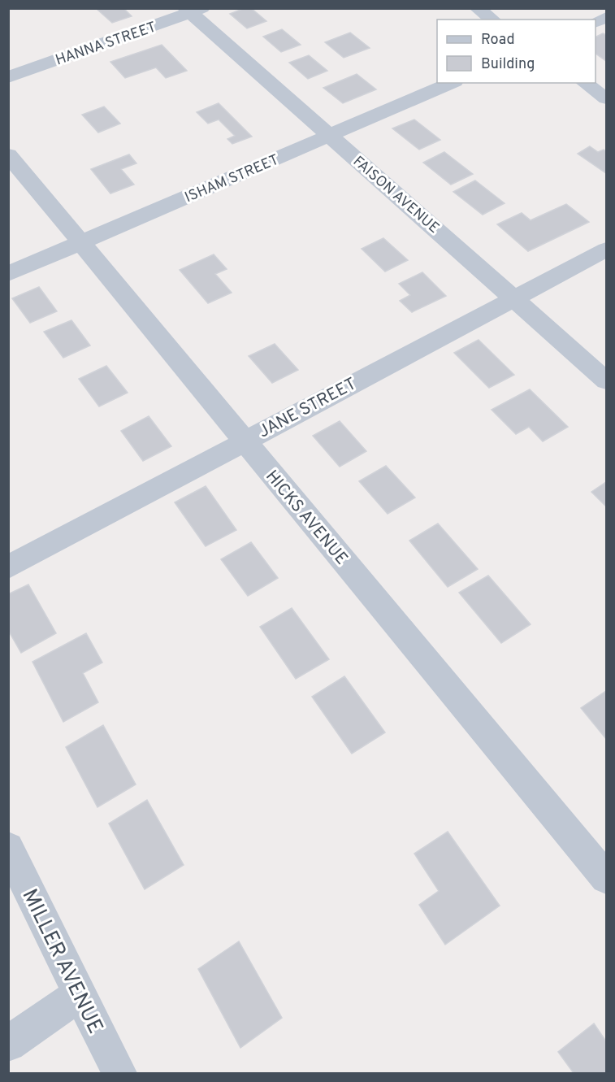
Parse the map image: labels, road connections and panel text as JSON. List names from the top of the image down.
{
  "streets": {
    "street": [
      "HANNA STREET",
      "ISHAM STREET",
      "FAISON AVENUE",
      "JANE STREET",
      "HICKS AVENUE",
      "MILLER AVENUE"
    ]
  },
  "crossings": [
    ["HANNA STREET", "FAISON AVENUE"],
    ["ISHAM STREET", "FAISON AVENUE"],
    ["ISHAM STREET", "HICKS AVENUE"],
    ["FAISON AVENUE", "JANE STREET"],
    ["JANE STREET", "HICKS AVENUE"]
  ],
  "legend": ["Road", "Building"]
}
